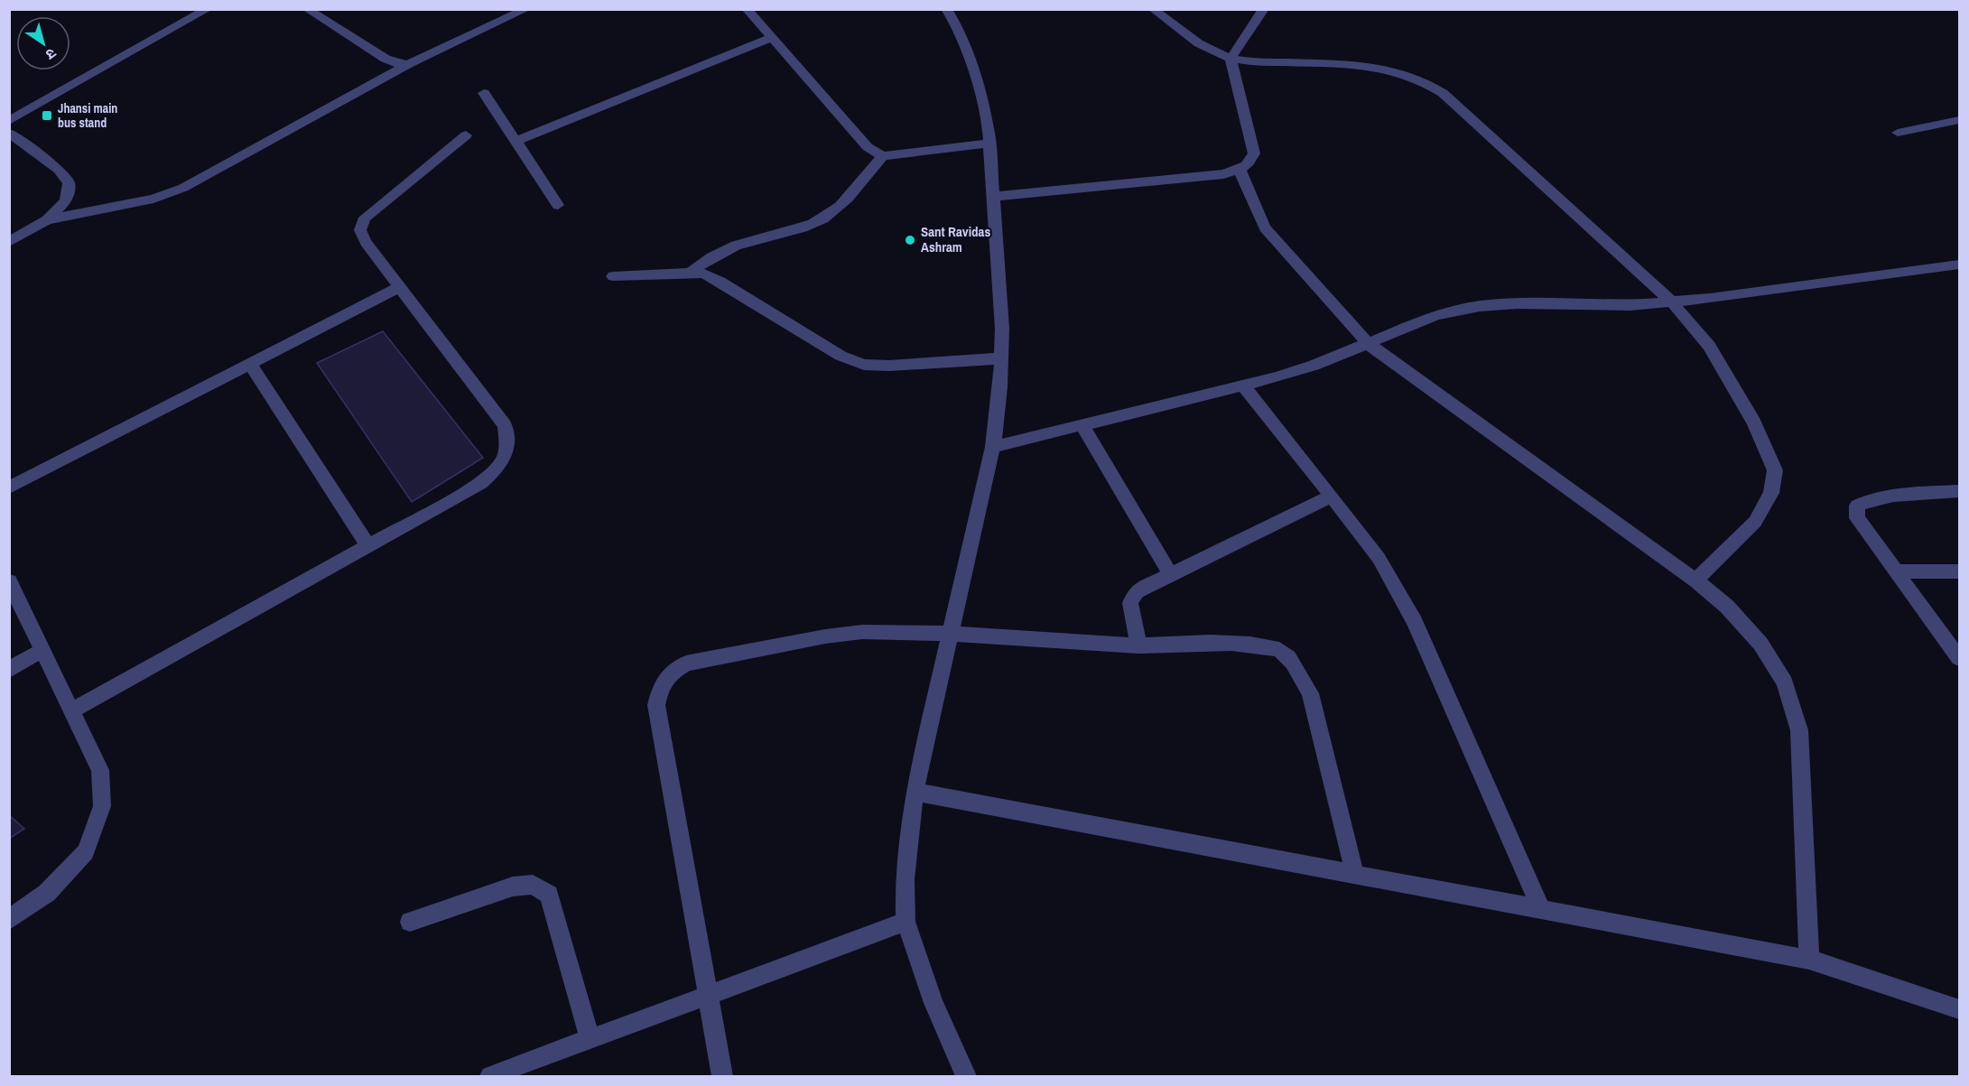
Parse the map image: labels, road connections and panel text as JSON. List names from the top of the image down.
{
  "places": {
    "transit": ["Jhansi main bus stand"],
    "other": ["Sant Ravidas Ashram"]
  },
  "north": "bottom right"
}
